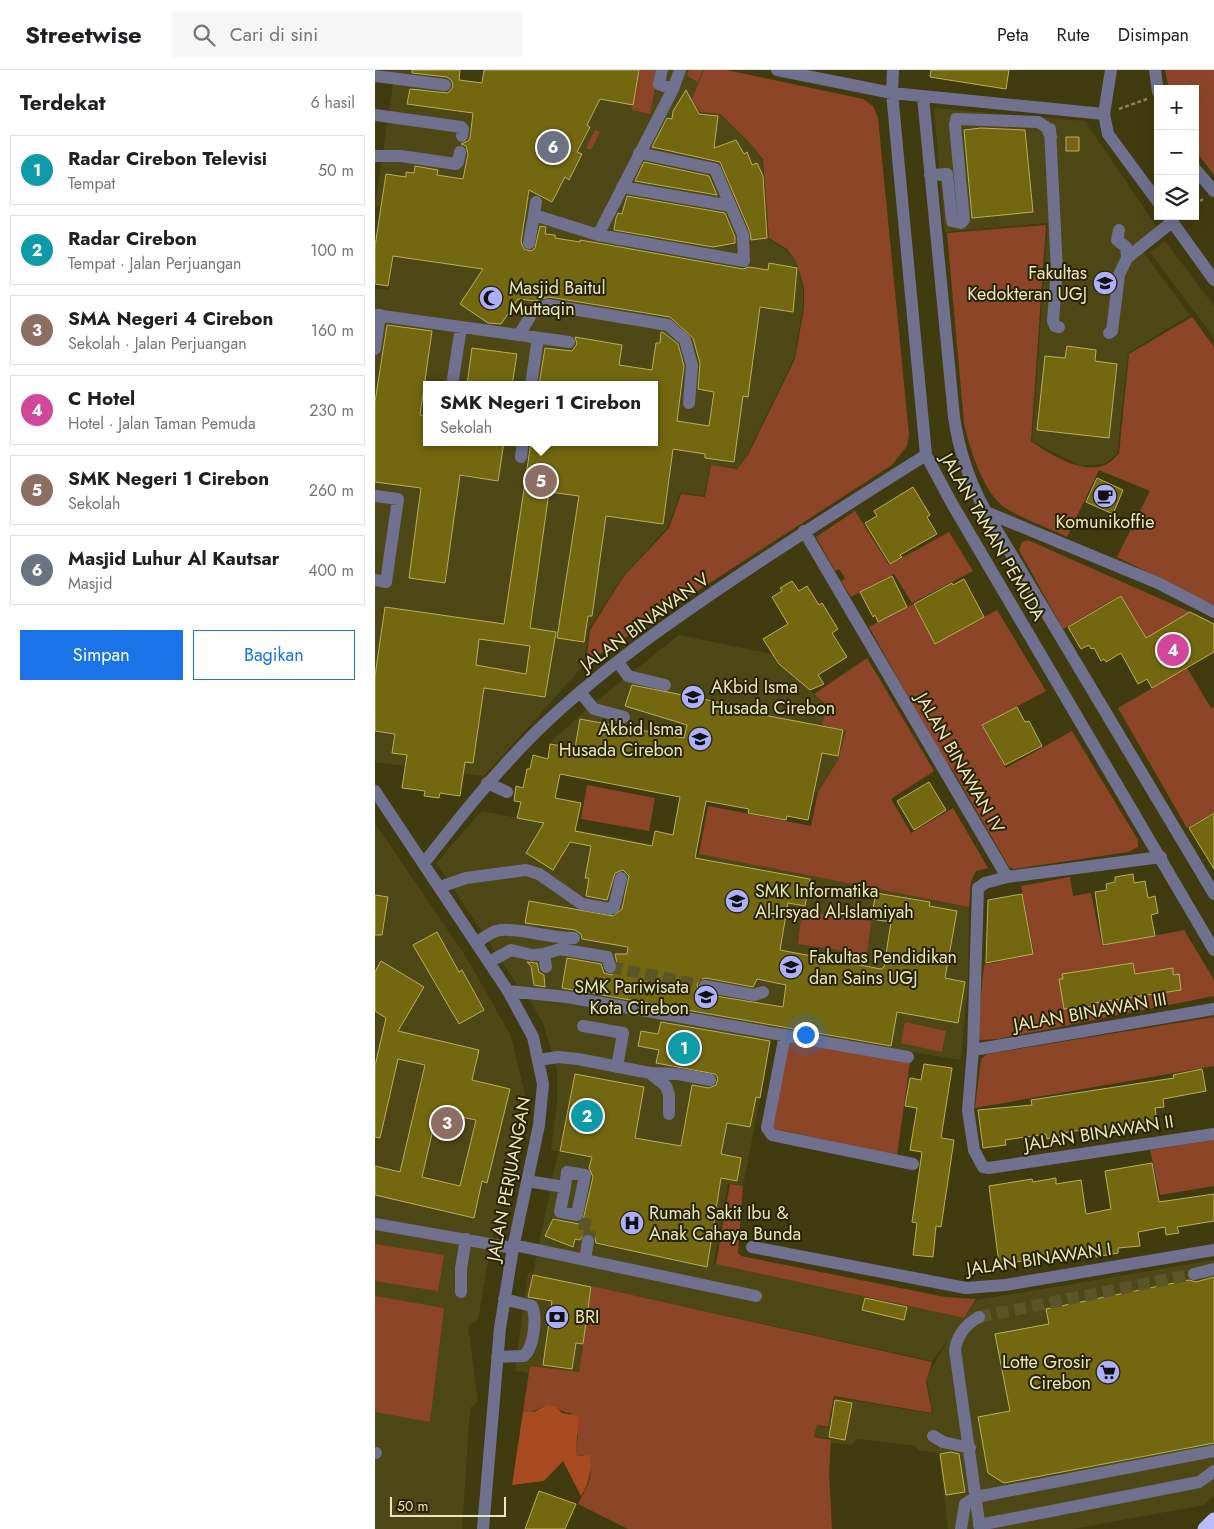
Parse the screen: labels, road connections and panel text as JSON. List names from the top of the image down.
{
  "streets": {
    "street": [
      "JALAN TAMAN PEMUDA",
      "JALAN BINAWAN V",
      "JALAN BINAWAN IV",
      "JALAN BINAWAN III",
      "JALAN BINAWAN II",
      "JALAN PERJUANGAN",
      "JALAN BINAWAN I"
    ]
  },
  "crossings": [
    ["JALAN TAMAN PEMUDA", "JALAN BINAWAN V"],
    ["JALAN BINAWAN V", "JALAN BINAWAN IV"],
    ["JALAN BINAWAN V", "JALAN PERJUANGAN"],
    ["JALAN BINAWAN III", "JALAN BINAWAN II"]
  ],
  "places": {
    "school or university": [
      "Fakultas Kedokteran UGJ",
      "AKbid Isma Husada Cirebon",
      "Akbid Isma Husada Cirebon",
      "SMK Informatika Al-Irsyad Al-Islamiyah",
      "Fakultas Pendidikan dan Sains UGJ",
      "SMK Pariwisata Kota Cirebon"
    ],
    "mosque": ["Masjid Baitul Muttaqin"],
    "cafe": ["Komunikoffie"],
    "hospital": ["Rumah Sakit Ibu & Anak Cahaya Bunda"],
    "bank": ["BRI"],
    "supermarket": ["Lotte Grosir Cirebon"]
  },
  "scale_bar": "50 m",
  "page": {
    "header": "Streetwise",
    "search": "Cari di sini",
    "nav": ["Peta", "Rute", "Disimpan"],
    "heading": ["Terdekat", "6 hasil"],
    "map_buttons": ["+", "−"],
    "pins": [
      "6",
      "5",
      "4",
      "1",
      "2",
      "3"
    ],
    "list": [
      {
        "mark": "1",
        "name": "Radar Cirebon Televisi",
        "note": "Tempat",
        "value": "50 m"
      },
      {
        "mark": "2",
        "name": "Radar Cirebon",
        "note": "Tempat · Jalan Perjuangan",
        "value": "100 m"
      },
      {
        "mark": "3",
        "name": "SMA Negeri 4 Cirebon",
        "note": "Sekolah · Jalan Perjuangan",
        "value": "160 m"
      },
      {
        "mark": "4",
        "name": "C Hotel",
        "note": "Hotel · Jalan Taman Pemuda",
        "value": "230 m"
      },
      {
        "mark": "5",
        "name": "SMK Negeri 1 Cirebon",
        "note": "Sekolah",
        "value": "260 m"
      },
      {
        "mark": "6",
        "name": "Masjid Luhur Al Kautsar",
        "note": "Masjid",
        "value": "400 m"
      }
    ],
    "popup": ["SMK Negeri 1 Cirebon", "Sekolah"],
    "buttons": ["Simpan", "Bagikan"],
    "scale": "50 m"
  }
}
